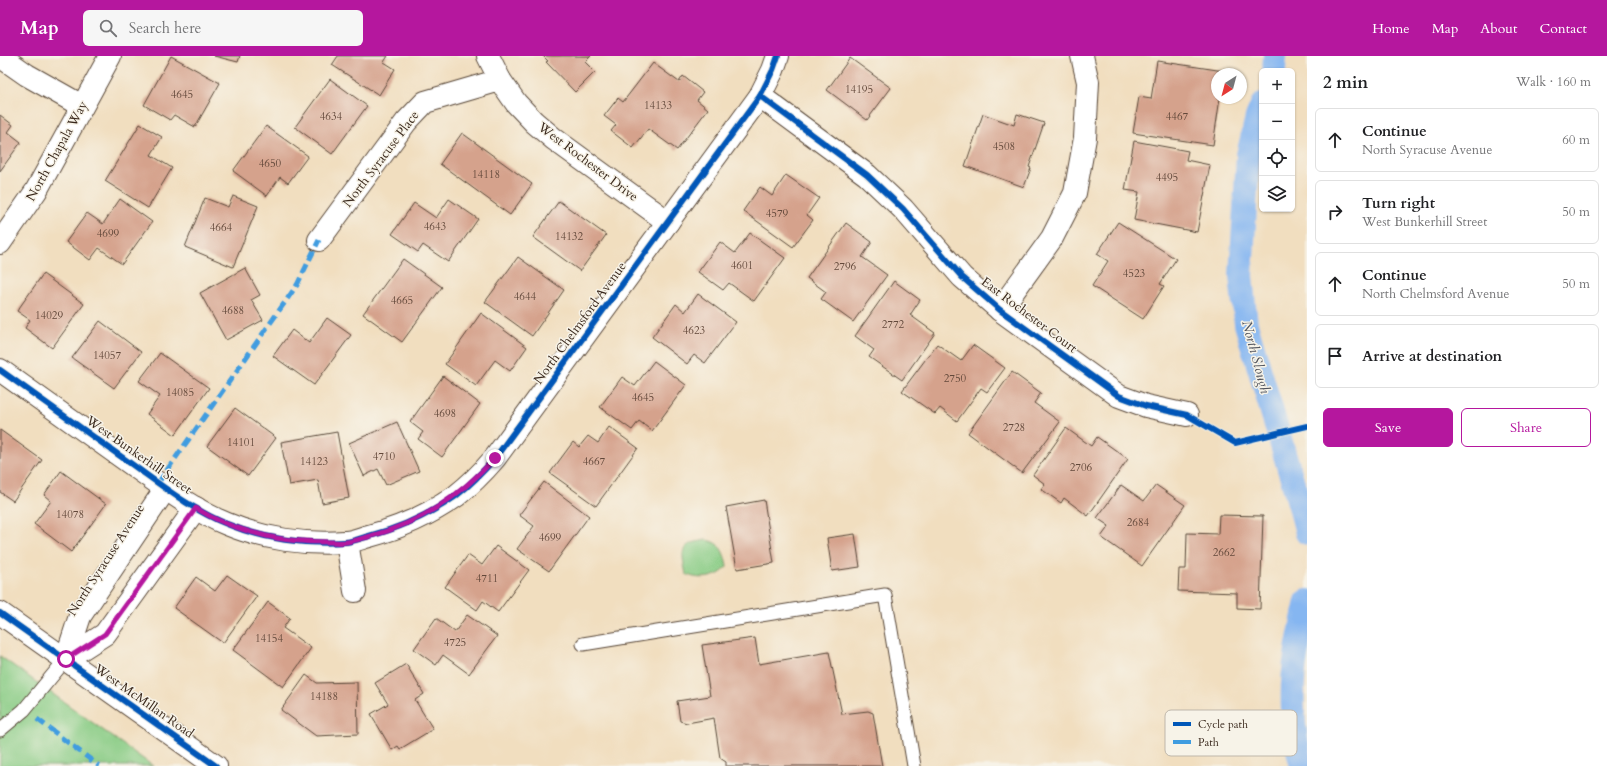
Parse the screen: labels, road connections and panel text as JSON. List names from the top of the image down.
{
  "streets": {
    "street": [
      "North Chapala Way",
      "North Syracuse Place",
      "West Rochester Drive",
      "East Rochester Court",
      "North Chelmsford Avenue",
      "West Bunkerhill Street",
      "North Syracuse Avenue",
      "West McMillan Road"
    ]
  },
  "crossings": [
    ["North Syracuse Place", "West Rochester Drive"],
    ["West Rochester Drive", "North Chelmsford Avenue"],
    ["East Rochester Court", "North Chelmsford Avenue"],
    ["North Chelmsford Avenue", "West Bunkerhill Street"],
    ["West Bunkerhill Street", "North Syracuse Avenue"],
    ["North Syracuse Avenue", "West McMillan Road"]
  ],
  "water": ["North Slough"],
  "house_numbers": [
    "14195",
    "4645",
    "14133",
    "4634",
    "4467",
    "4508",
    "4650",
    "14118",
    "4495",
    "4579",
    "4643",
    "4664",
    "4699",
    "14132",
    "4601",
    "2796",
    "4523",
    "4644",
    "4665",
    "4688",
    "14029",
    "2772",
    "4623",
    "14057",
    "2750",
    "14085",
    "4645",
    "4698",
    "2728",
    "14101",
    "4710",
    "14123",
    "4667",
    "2706",
    "14078",
    "2684",
    "4699",
    "2662",
    "4711",
    "14154",
    "4725",
    "14188"
  ],
  "legend": ["Cycle path", "Path"],
  "north": "bottom left",
  "page": {
    "header": "Map",
    "search": "Search here",
    "nav": [
      "Home",
      "Map",
      "About",
      "Contact"
    ],
    "heading": ["2 min", "Walk · 160 m"],
    "map_buttons": ["+", "−"],
    "list": [
      ["Continue", "North Syracuse Avenue", "60 m"],
      ["Turn right", "West Bunkerhill Street", "50 m"],
      ["Continue", "North Chelmsford Avenue", "50 m"],
      "Arrive at destination"
    ],
    "buttons": ["Save", "Share"]
  }
}
